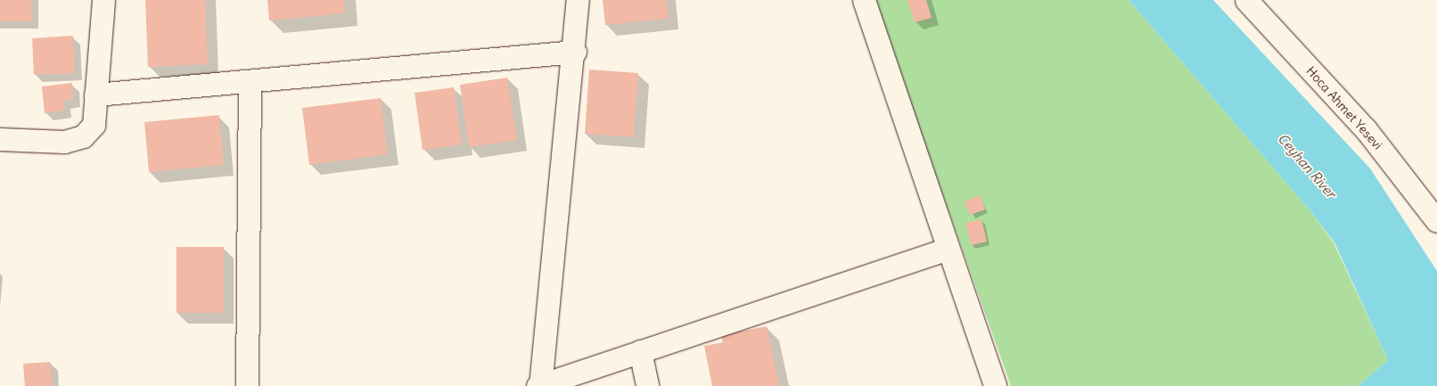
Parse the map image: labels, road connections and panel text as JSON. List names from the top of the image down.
{
  "streets": {
    "street": ["Hoca Ahmet Yesevi"]
  },
  "water": ["Ceyhan River"]
}
